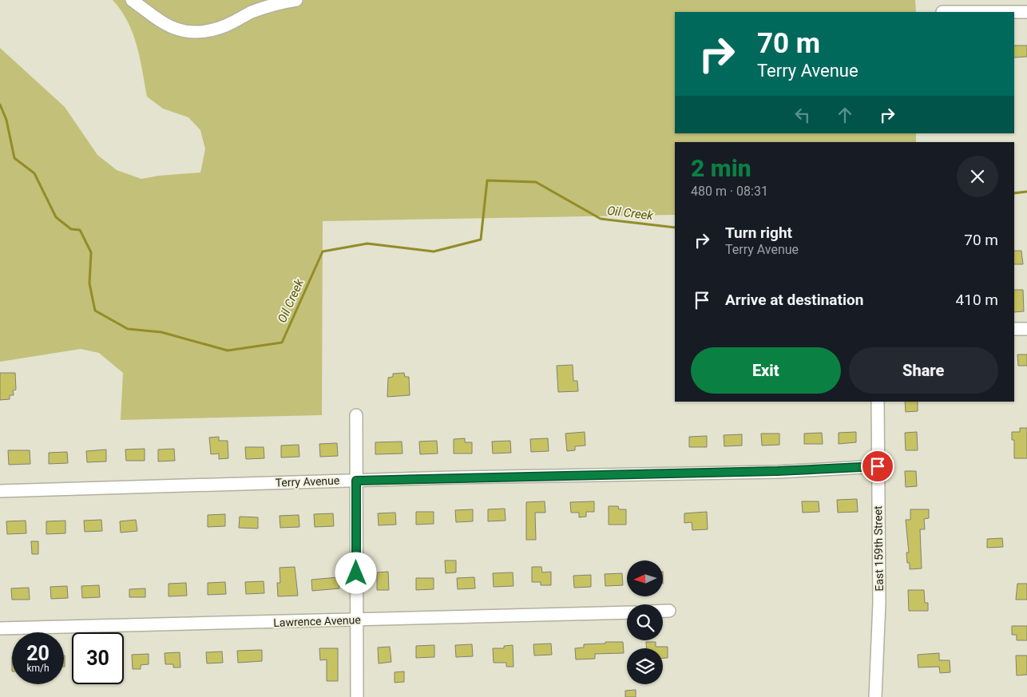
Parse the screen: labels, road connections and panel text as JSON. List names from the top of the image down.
{
  "streets": {
    "street": ["Terry Avenue", "East 159th Street", "Lawrence Avenue"]
  },
  "crossings": [
    ["Terry Avenue", "East 159th Street"]
  ],
  "water": ["Oil Creek"],
  "north": "left",
  "page": {
    "turn": ["70 m", "Terry Avenue"],
    "heading": ["2 min", "480 m · 08:31"],
    "list": [
      {
        "name": "Turn right",
        "note": "Terry Avenue",
        "value": "70 m"
      },
      {
        "name": "Arrive at destination",
        "value": "410 m"
      }
    ],
    "buttons": ["Exit", "Share"],
    "speed": "20 km/h",
    "limit": "30"
  }
}
